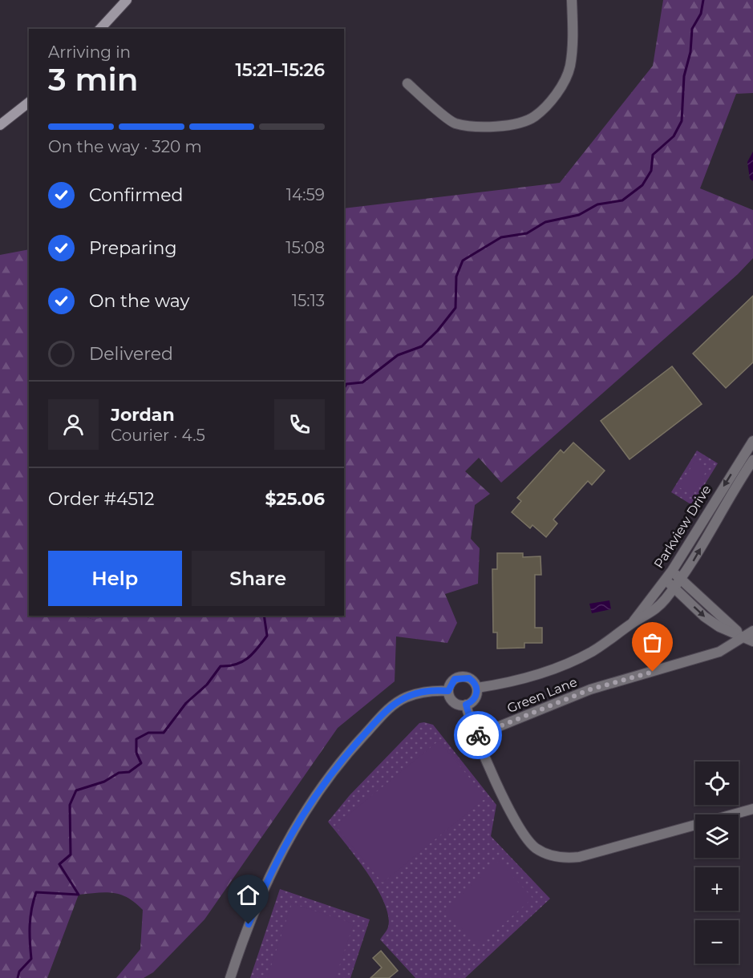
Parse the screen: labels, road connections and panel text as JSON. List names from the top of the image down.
{
  "streets": {
    "street": ["Parkview Drive", "Green Lane"]
  },
  "page": {
    "heading": ["3 min", "Arriving in", "15:21–15:26"],
    "panel": [
      "Jordan",
      "Courier · 4.5",
      "Order #4512",
      "$25.06"
    ],
    "bar": "On the way · 320 m",
    "list": [
      ["Confirmed", "14:59"],
      ["Preparing", "15:08"],
      ["On the way", "15:13"],
      "Delivered"
    ],
    "buttons": ["Help", "Share"],
    "map_buttons": ["+", "−"]
  }
}
